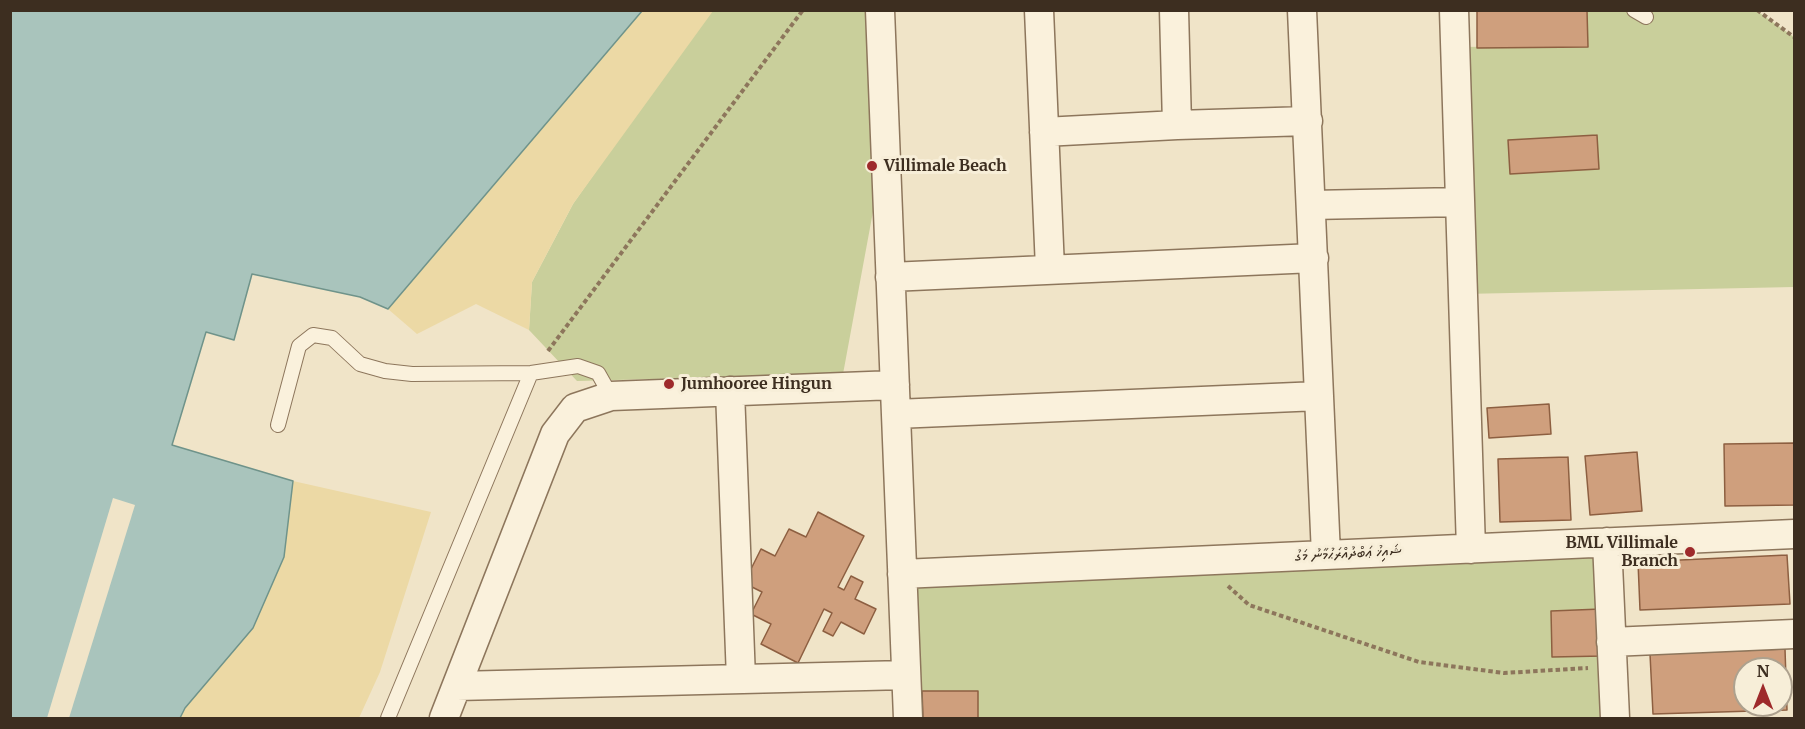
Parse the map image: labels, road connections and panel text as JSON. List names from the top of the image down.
{
  "streets": {
    "street": ["ޝައިިޚު ޢަބްދުއްރަޙުމާނު މަގު"]
  },
  "places": ["Villimale Beach", "Jumhooree Hingun", "BML Villimale Branch"],
  "north": "top"
}
